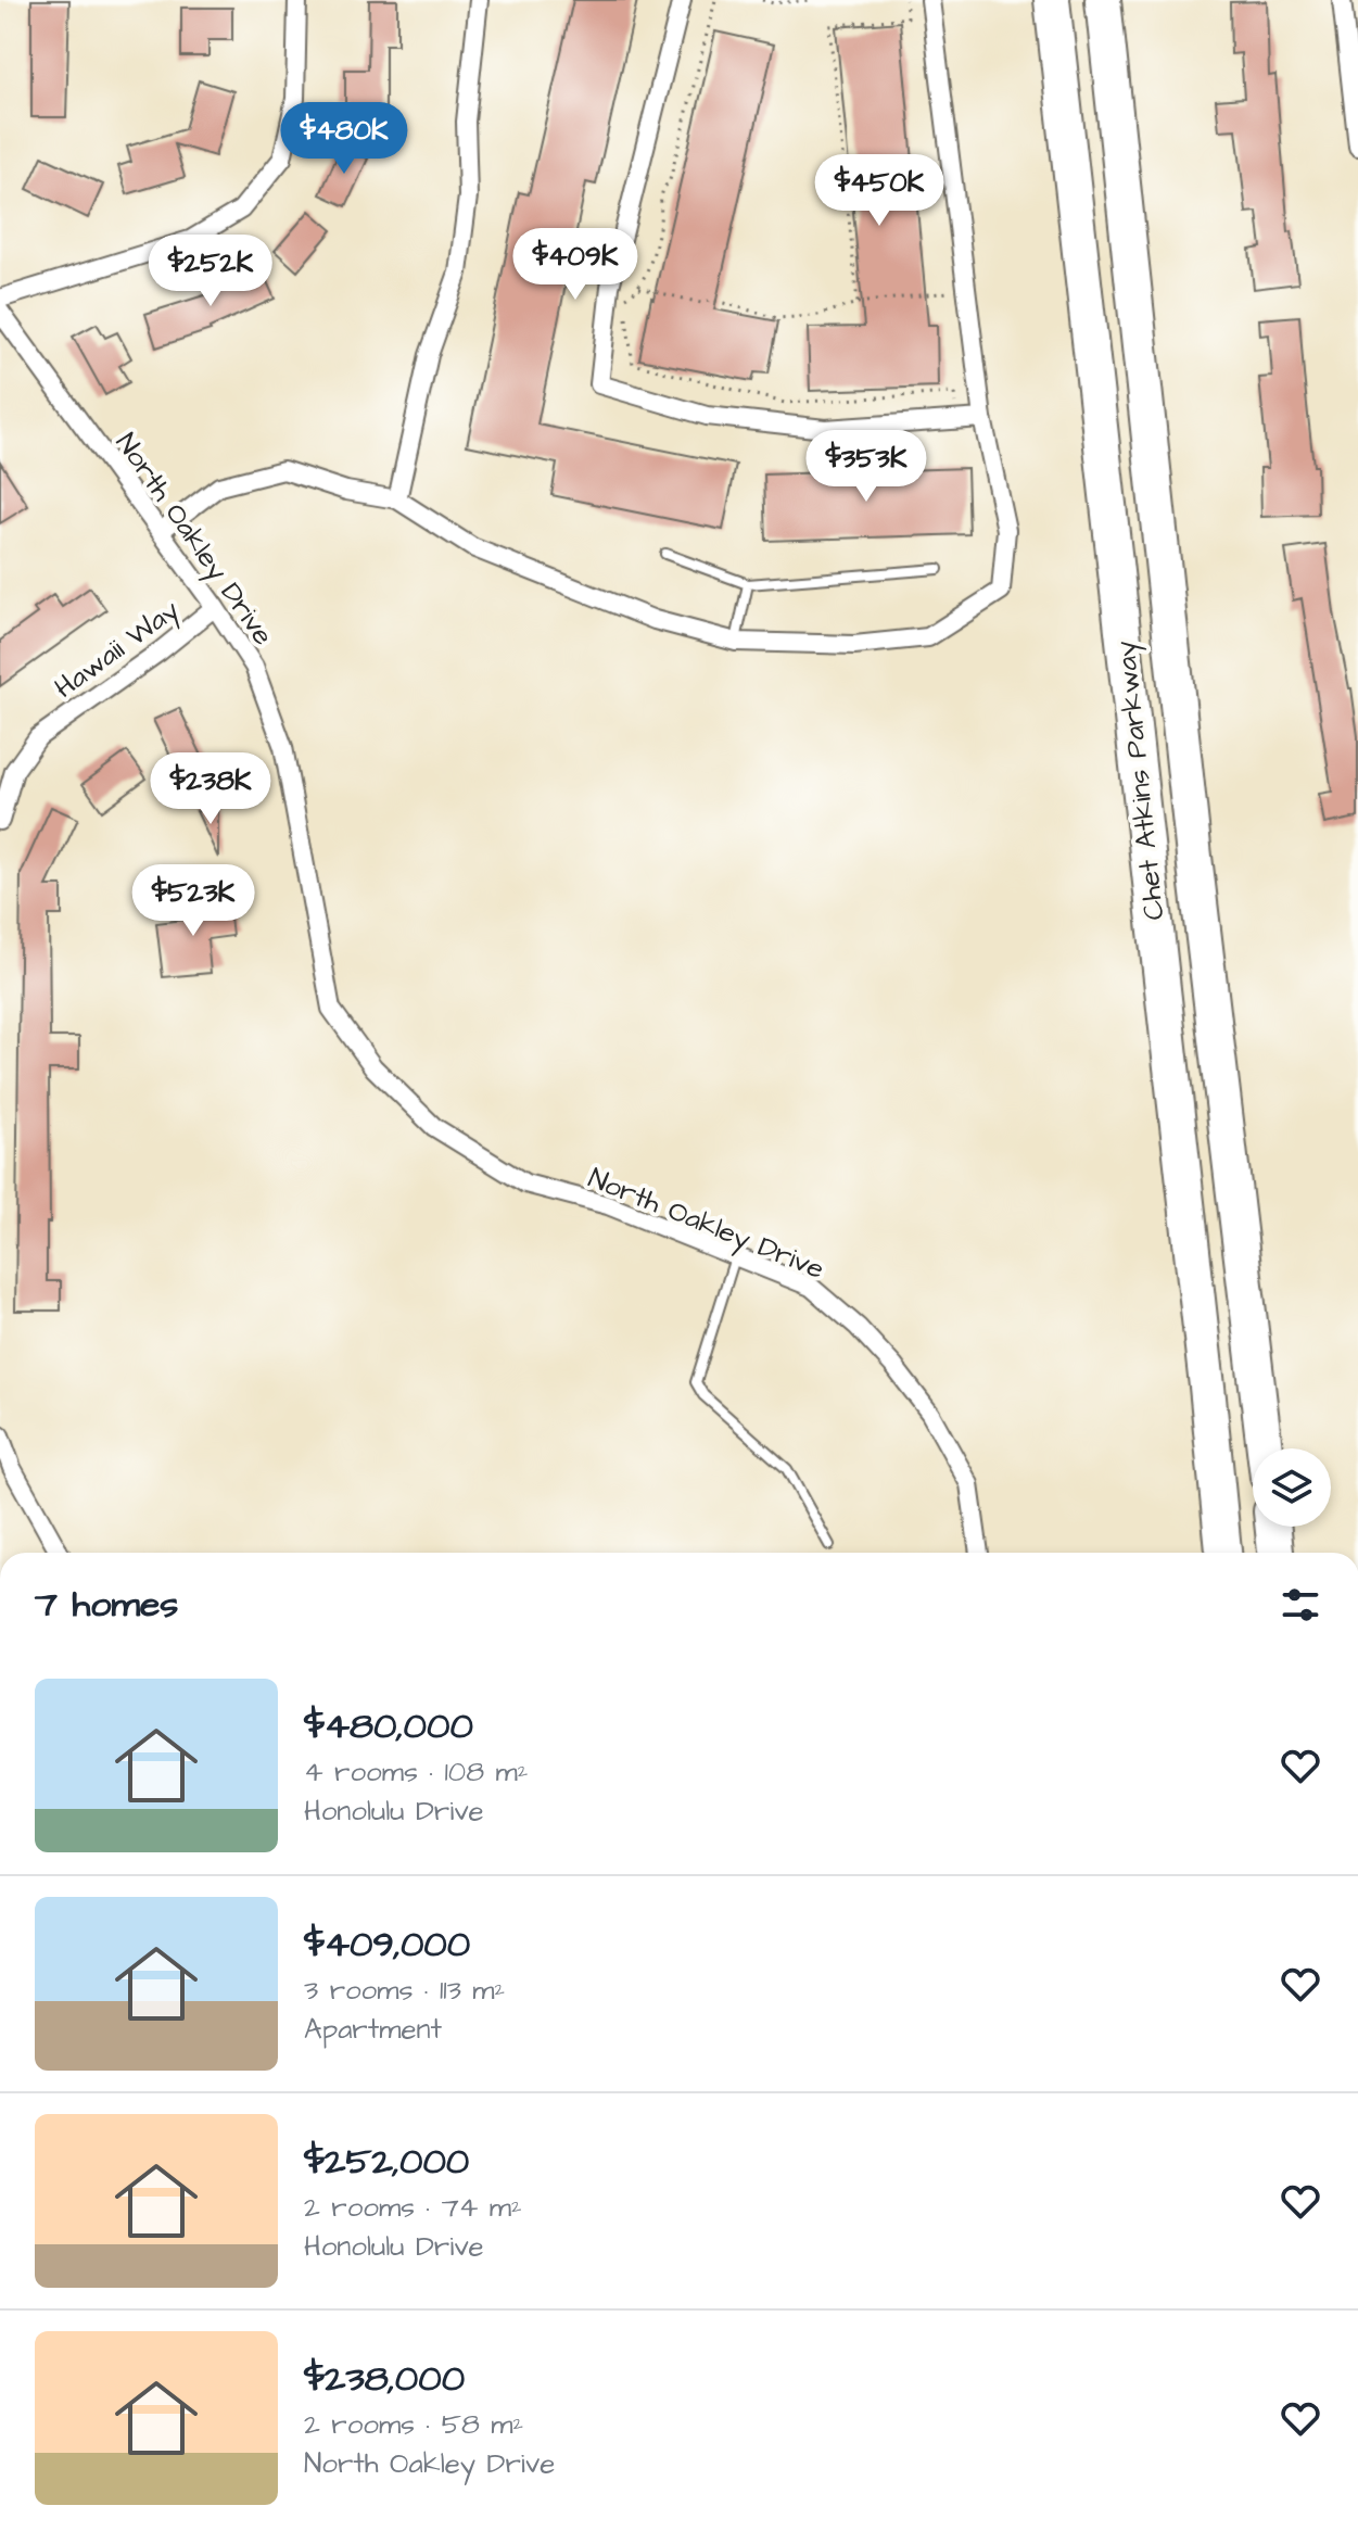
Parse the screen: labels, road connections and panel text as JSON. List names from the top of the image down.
{
  "streets": {
    "highway": ["Chet Atkins Parkway"],
    "street": ["North Oakley Drive", "Hawaii Way"]
  },
  "crossings": [
    ["North Oakley Drive", "Hawaii Way"]
  ],
  "page": {
    "price": [
      "$480K",
      "$450K",
      "$409K",
      "$252K",
      "$353K",
      "$238K",
      "$523K"
    ],
    "heading": "7 homes",
    "list": [
      {
        "name": "$480,000",
        "note": "4 rooms · 108 m² · Honolulu Drive"
      },
      {
        "name": "$409,000",
        "note": "3 rooms · 113 m² · Apartment"
      },
      {
        "name": "$252,000",
        "note": "2 rooms · 74 m² · Honolulu Drive"
      },
      {
        "name": "$238,000",
        "note": "2 rooms · 58 m² · North Oakley Drive"
      }
    ]
  }
}
